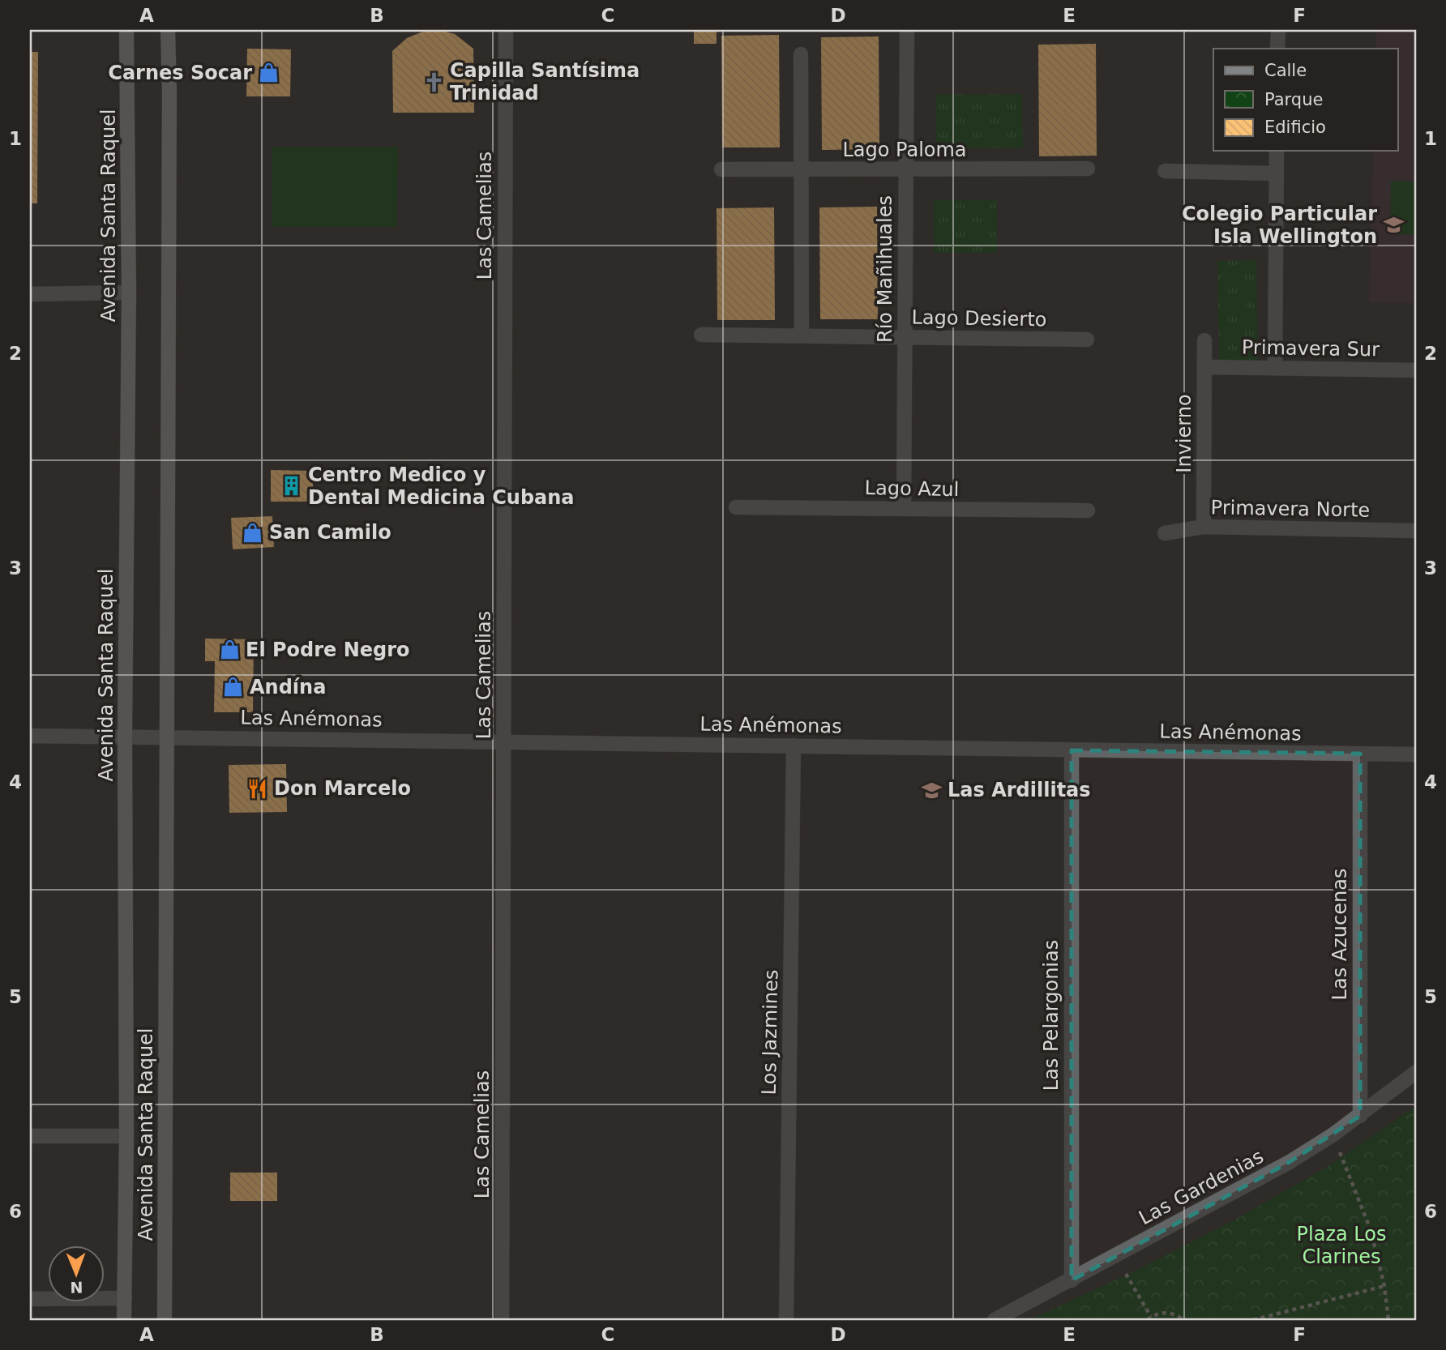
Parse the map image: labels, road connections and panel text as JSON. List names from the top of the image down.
{
  "streets": {
    "main road": ["Avenida Santa Raquel"],
    "street": [
      "Lago Paloma",
      "Las Camelias",
      "Río Mañihuales",
      "Lago Desierto",
      "Primavera Sur",
      "Invierno",
      "Lago Azul",
      "Primavera Norte",
      "Las Anémonas",
      "Las Azucenas",
      "Las Pelargonias",
      "Los Jazmines",
      "Las Gardenias"
    ]
  },
  "crossings": [
    ["Lago Paloma", "Río Mañihuales"],
    ["Avenida Santa Raquel", "Las Anémonas"],
    ["Las Camelias", "Las Anémonas"],
    ["Río Mañihuales", "Lago Desierto"],
    ["Río Mañihuales", "Lago Azul"],
    ["Primavera Sur", "Invierno"],
    ["Invierno", "Primavera Norte"],
    ["Las Anémonas", "Las Azucenas"],
    ["Las Anémonas", "Las Pelargonias"],
    ["Las Anémonas", "Los Jazmines"],
    ["Las Azucenas", "Las Gardenias"],
    ["Las Pelargonias", "Las Gardenias"]
  ],
  "parks": ["Plaza Los Clarines"],
  "places": {
    "shop": [
      "Carnes Socar",
      "San Camilo",
      "El Podre Negro",
      "Andína"
    ],
    "church": ["Capilla Santísima Trinidad"],
    "school or university": ["Colegio Particular Isla Wellington", "Las Ardillitas"],
    "building": ["Centro Medico y Dental Medicina Cubana"],
    "restaurant": ["Don Marcelo"]
  },
  "legend": ["Calle", "Parque", "Edificio"],
  "north": "bottom",
  "grid": {
    "columns": [
      "A",
      "B",
      "C",
      "D",
      "E",
      "F"
    ],
    "rows": [
      "1",
      "2",
      "3",
      "4",
      "5",
      "6"
    ]
  }
}
